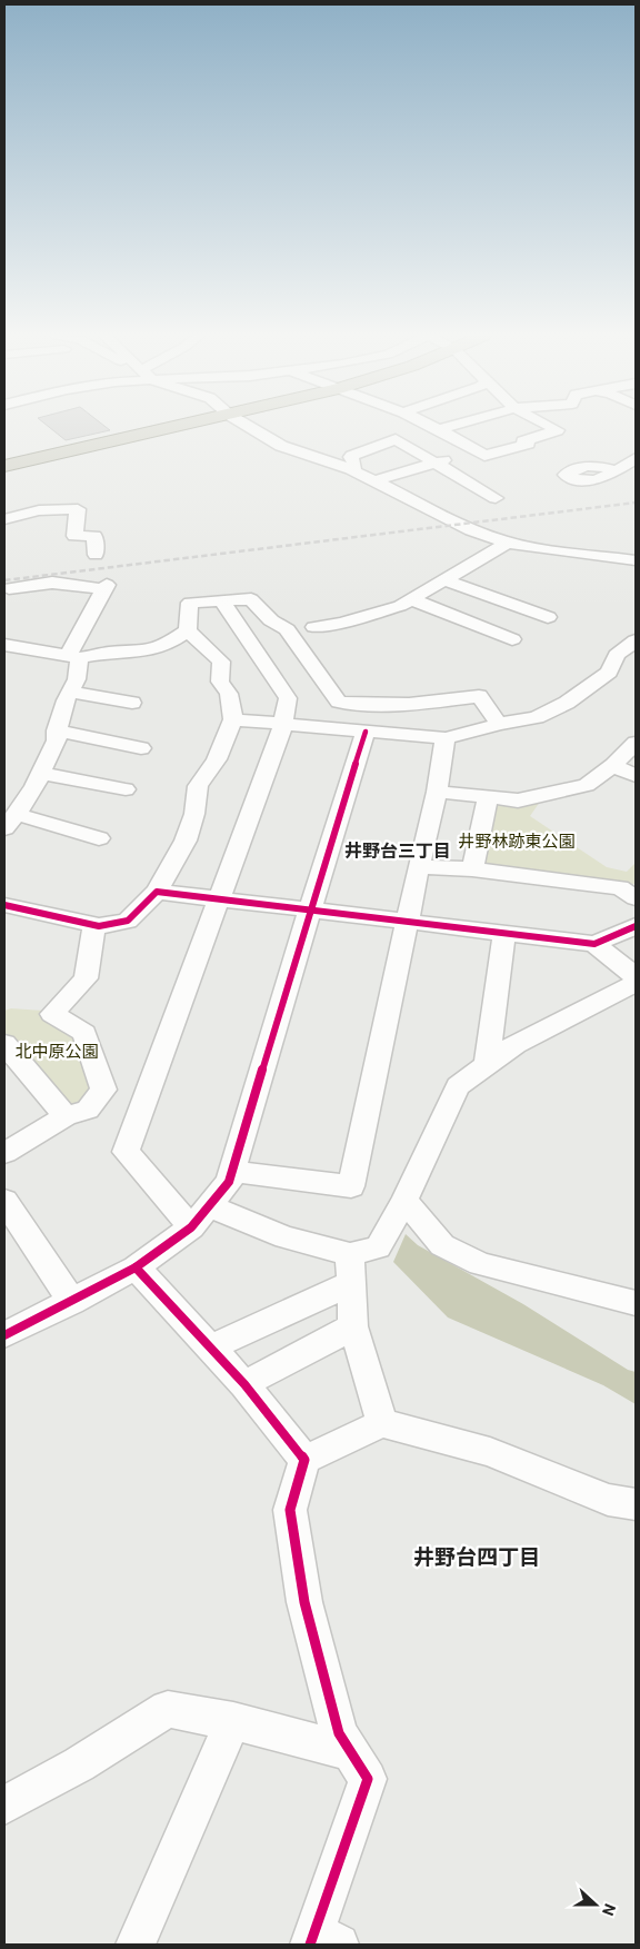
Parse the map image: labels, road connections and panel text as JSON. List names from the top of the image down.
{
  "districts": ["井野台三丁目", "井野台四丁目"],
  "parks": ["井野林跡東公園", "北中原公園"],
  "north": "right"
}
